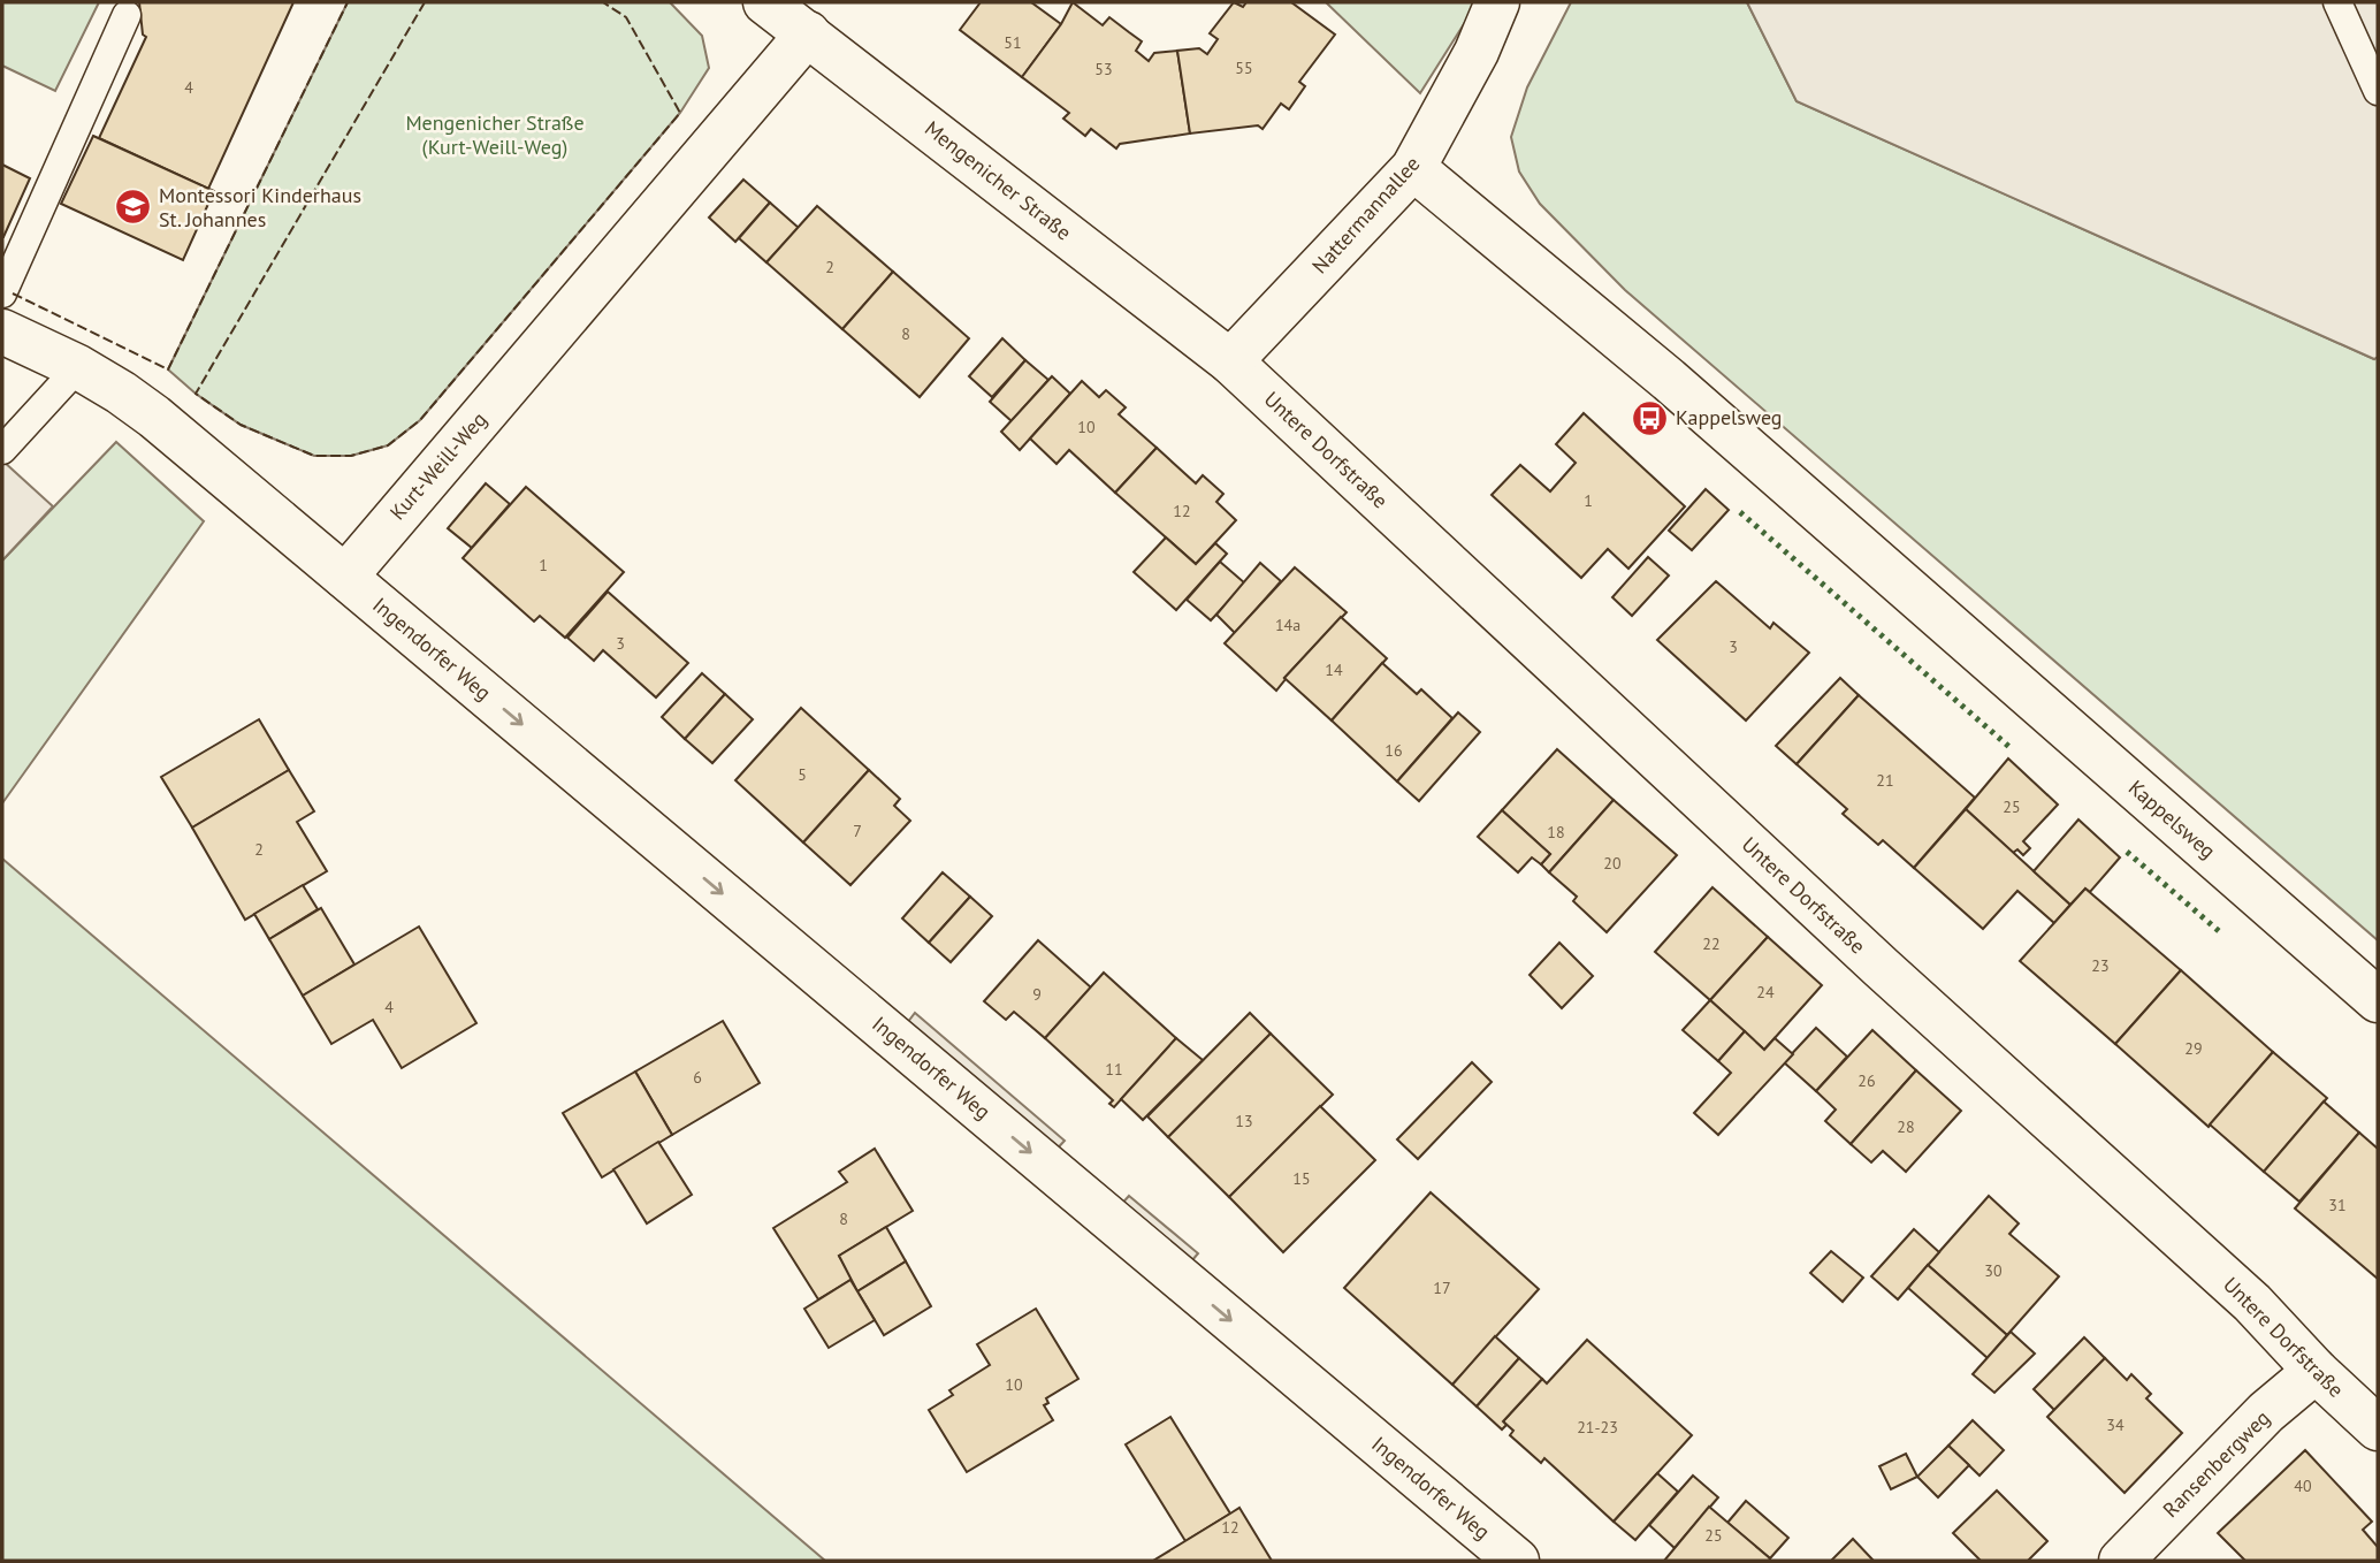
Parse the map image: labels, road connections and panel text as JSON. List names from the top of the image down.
{
  "streets": {
    "street": [
      "Mengenicher Straße",
      "Nattermannallee",
      "Untere Dorfstraße",
      "Kurt-Weill-Weg",
      "Ingendorfer Weg",
      "Kappelsweg",
      "Ransenbergweg"
    ]
  },
  "crossings": [
    ["Mengenicher Straße", "Nattermannallee"],
    ["Mengenicher Straße", "Untere Dorfstraße"],
    ["Mengenicher Straße", "Kurt-Weill-Weg"],
    ["Nattermannallee", "Untere Dorfstraße"],
    ["Nattermannallee", "Kappelsweg"],
    ["Untere Dorfstraße", "Ransenbergweg"],
    ["Kurt-Weill-Weg", "Ingendorfer Weg"]
  ],
  "one_way": ["Ingendorfer Weg"],
  "parks": ["Mengenicher Straße (Kurt-Weill-Weg)"],
  "places": {
    "school or university": ["Montessori Kinderhaus St. Johannes"],
    "bus stop": ["Kappelsweg"]
  },
  "house_numbers": [
    "51",
    "55",
    "53",
    "4",
    "2",
    "8",
    "10",
    "1",
    "12",
    "1",
    "14a",
    "3",
    "3",
    "14",
    "16",
    "5",
    "21",
    "25",
    "7",
    "18",
    "2",
    "20",
    "22",
    "23",
    "24",
    "9",
    "4",
    "29",
    "11",
    "6",
    "26",
    "13",
    "28",
    "15",
    "31",
    "8",
    "30",
    "17",
    "10",
    "34",
    "21-23",
    "40",
    "12",
    "25"
  ]
}
